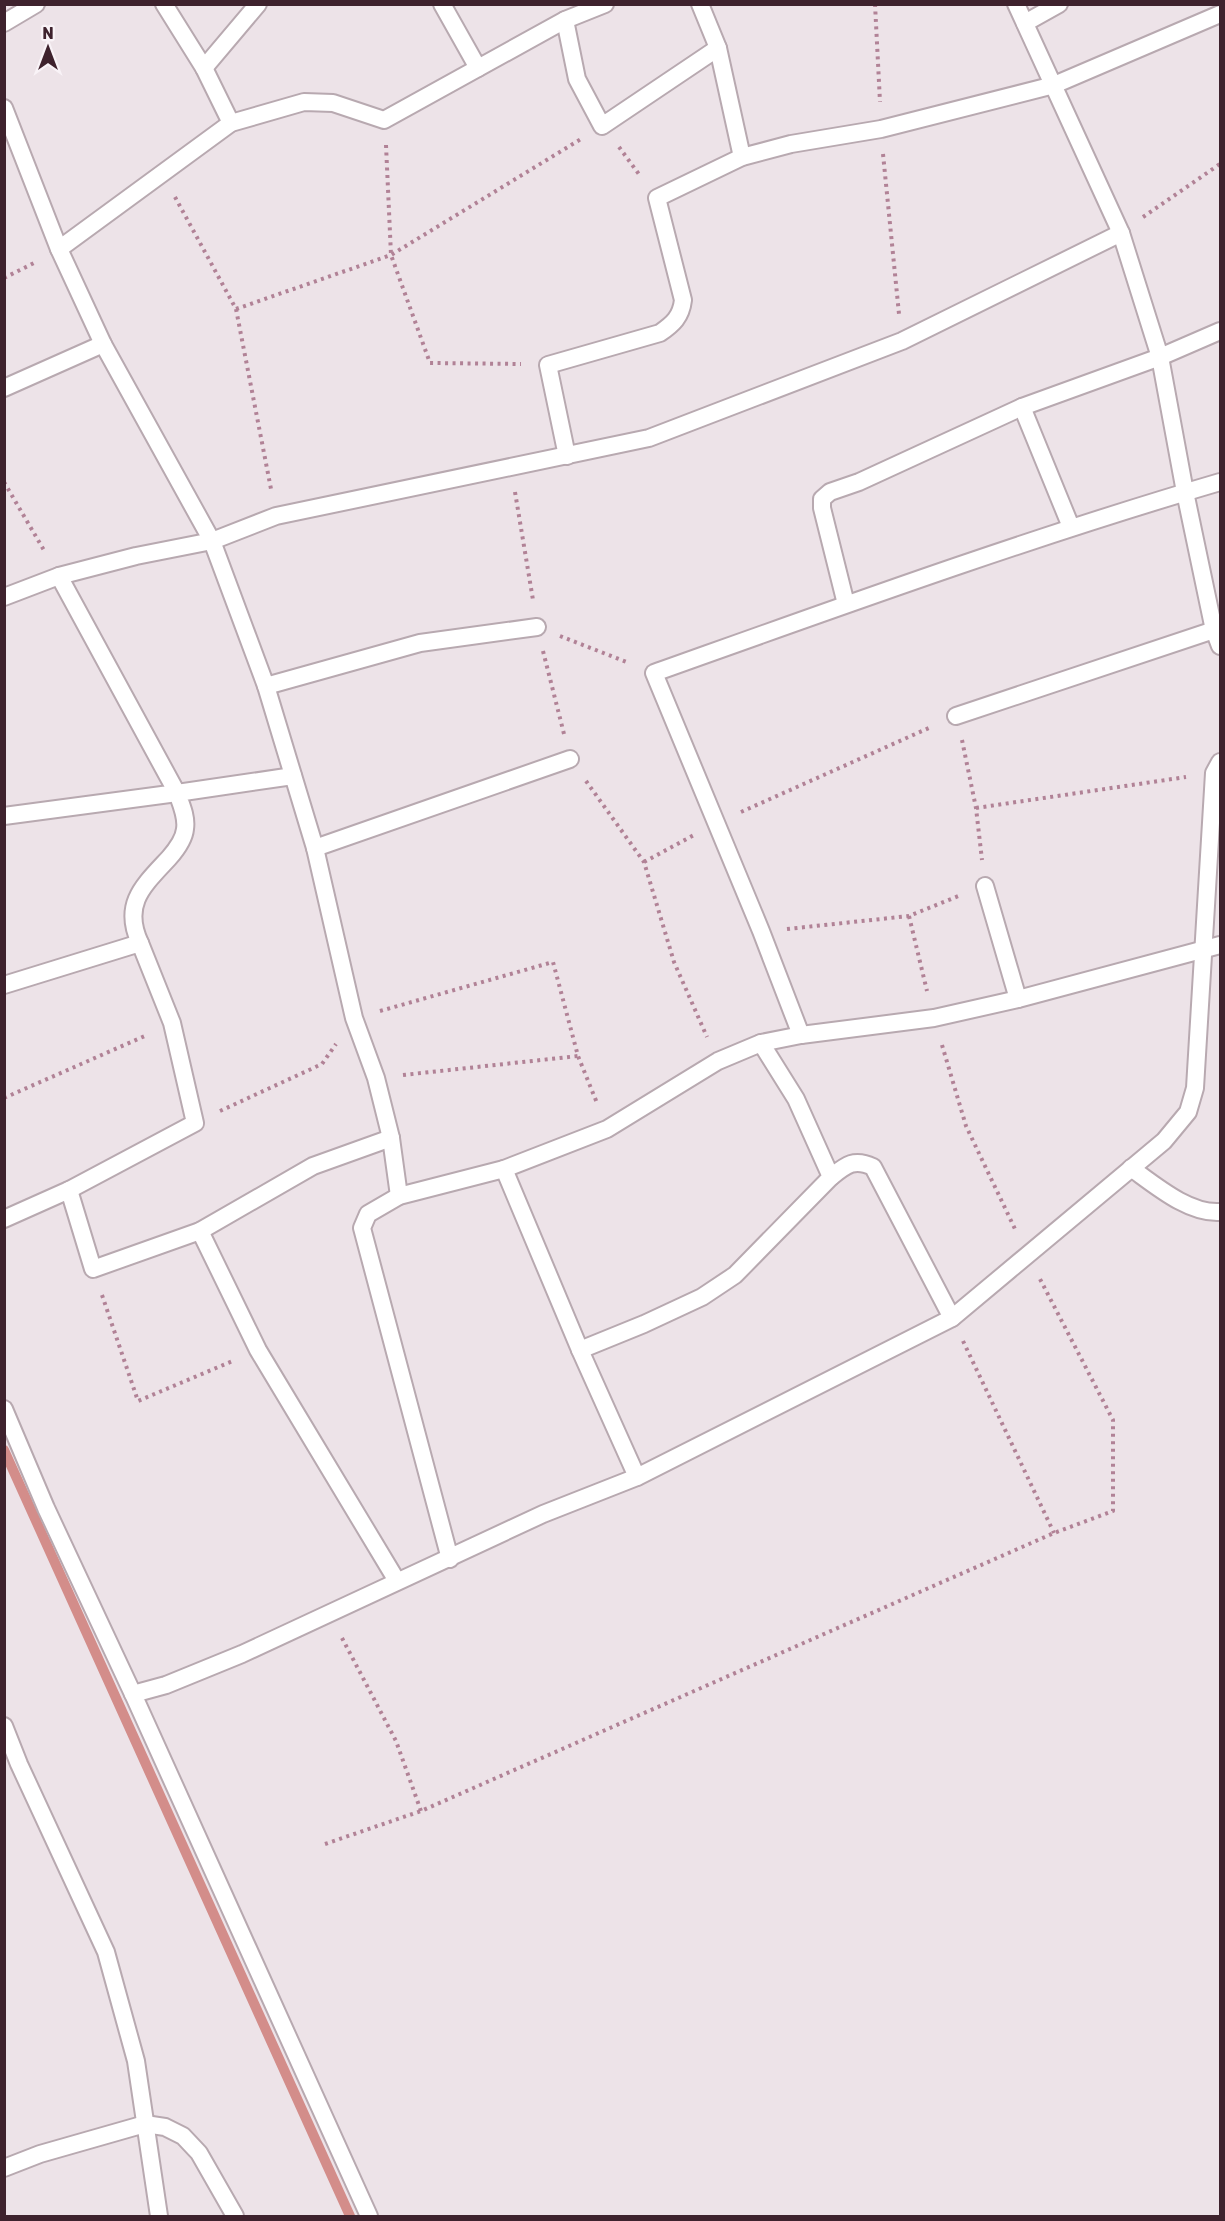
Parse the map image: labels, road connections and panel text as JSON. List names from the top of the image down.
{
  "north": "top"
}
